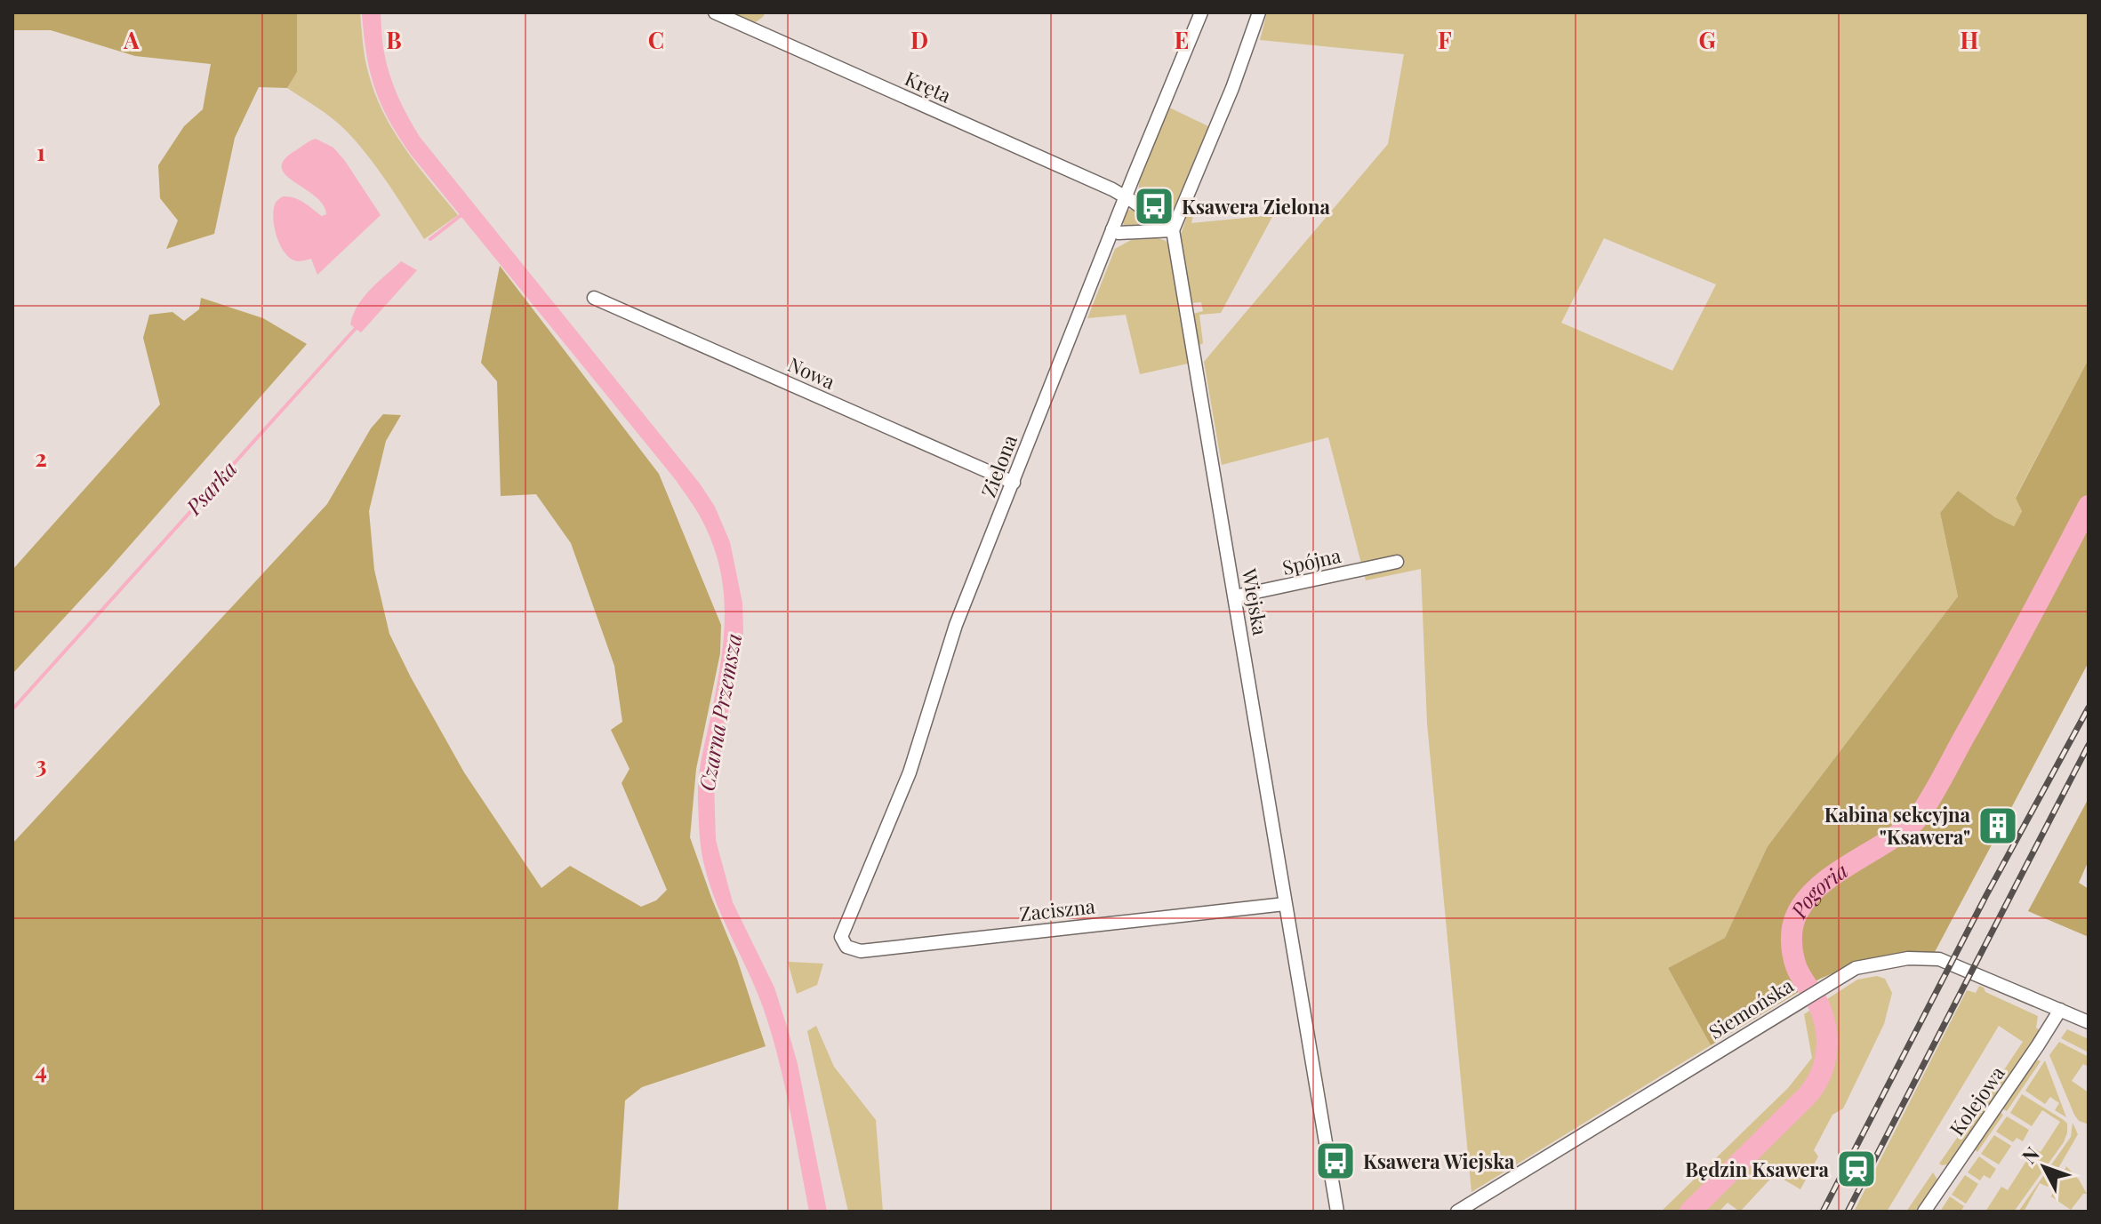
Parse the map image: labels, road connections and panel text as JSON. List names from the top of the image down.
{
  "streets": {
    "street": [
      "Kręta",
      "Nowa",
      "Zielona",
      "Spójna",
      "Wiejska",
      "Zaciszna",
      "Siemońska",
      "Kolejowa"
    ]
  },
  "crossings": [
    ["Kręta", "Zielona"],
    ["Kręta", "Wiejska"],
    ["Nowa", "Zielona"],
    ["Zielona", "Zaciszna"],
    ["Spójna", "Wiejska"],
    ["Wiejska", "Zaciszna"],
    ["Siemońska", "Kolejowa"]
  ],
  "water": ["Psarka", "Czarna Przemsza", "Pogoria"],
  "places": {
    "bus stop": ["Ksawera Zielona", "Ksawera Wiejska"],
    "building": ["Kabina sekcyjna \"Ksawera\""],
    "station": ["Będzin Ksawera"]
  },
  "north": "top left",
  "grid": {
    "columns": [
      "A",
      "B",
      "C",
      "D",
      "E",
      "F",
      "G",
      "H"
    ],
    "rows": [
      "1",
      "2",
      "3",
      "4"
    ]
  }
}
